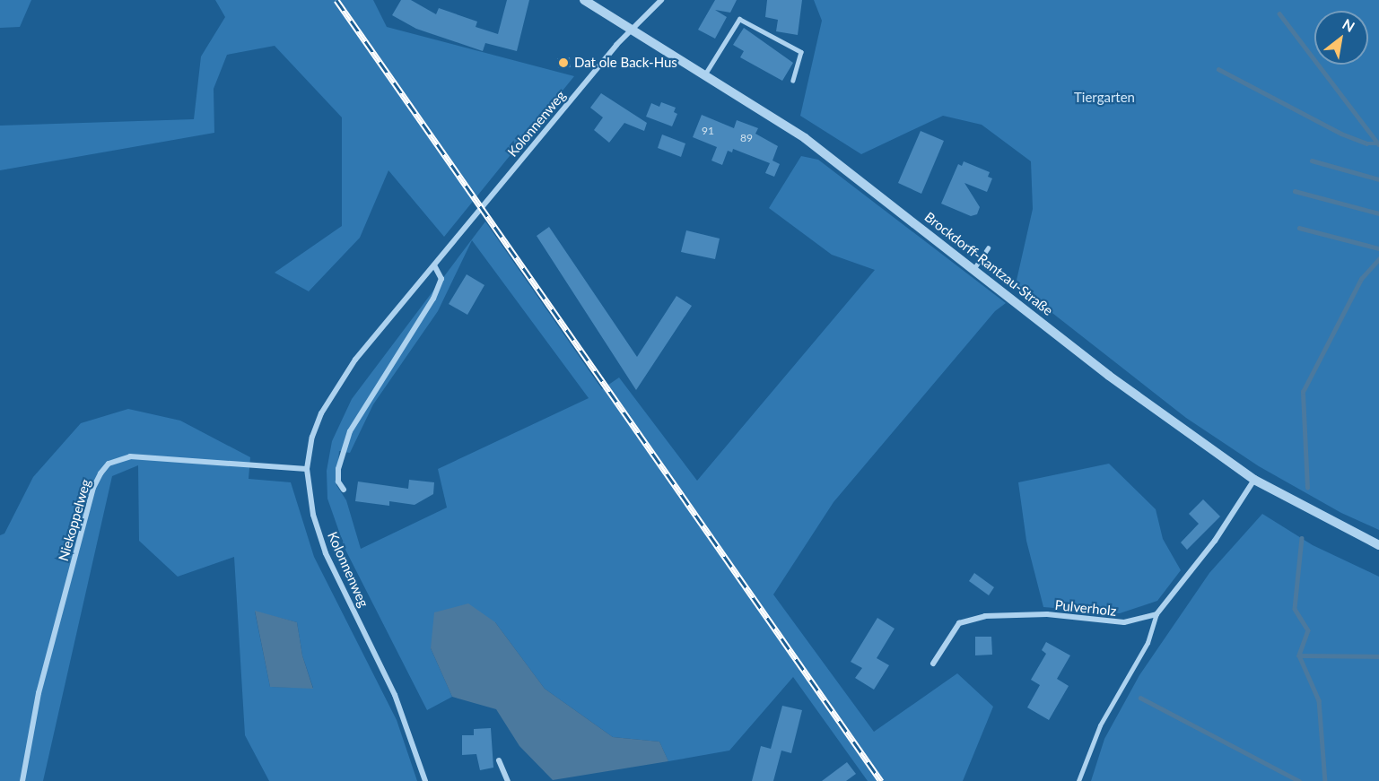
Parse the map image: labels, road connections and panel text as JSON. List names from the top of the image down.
{
  "streets": {
    "street": [
      "Kolonnenweg",
      "Brockdorff-Rantzau-Straße",
      "Niekoppelweg",
      "Pulverholz"
    ]
  },
  "crossings": [
    ["Kolonnenweg", "Brockdorff-Rantzau-Straße"],
    ["Kolonnenweg", "Niekoppelweg"]
  ],
  "parks": ["Tiergarten"],
  "places": ["Dat ole Back-Hus"],
  "house_numbers": ["91", "89"],
  "north": "top right"
}
